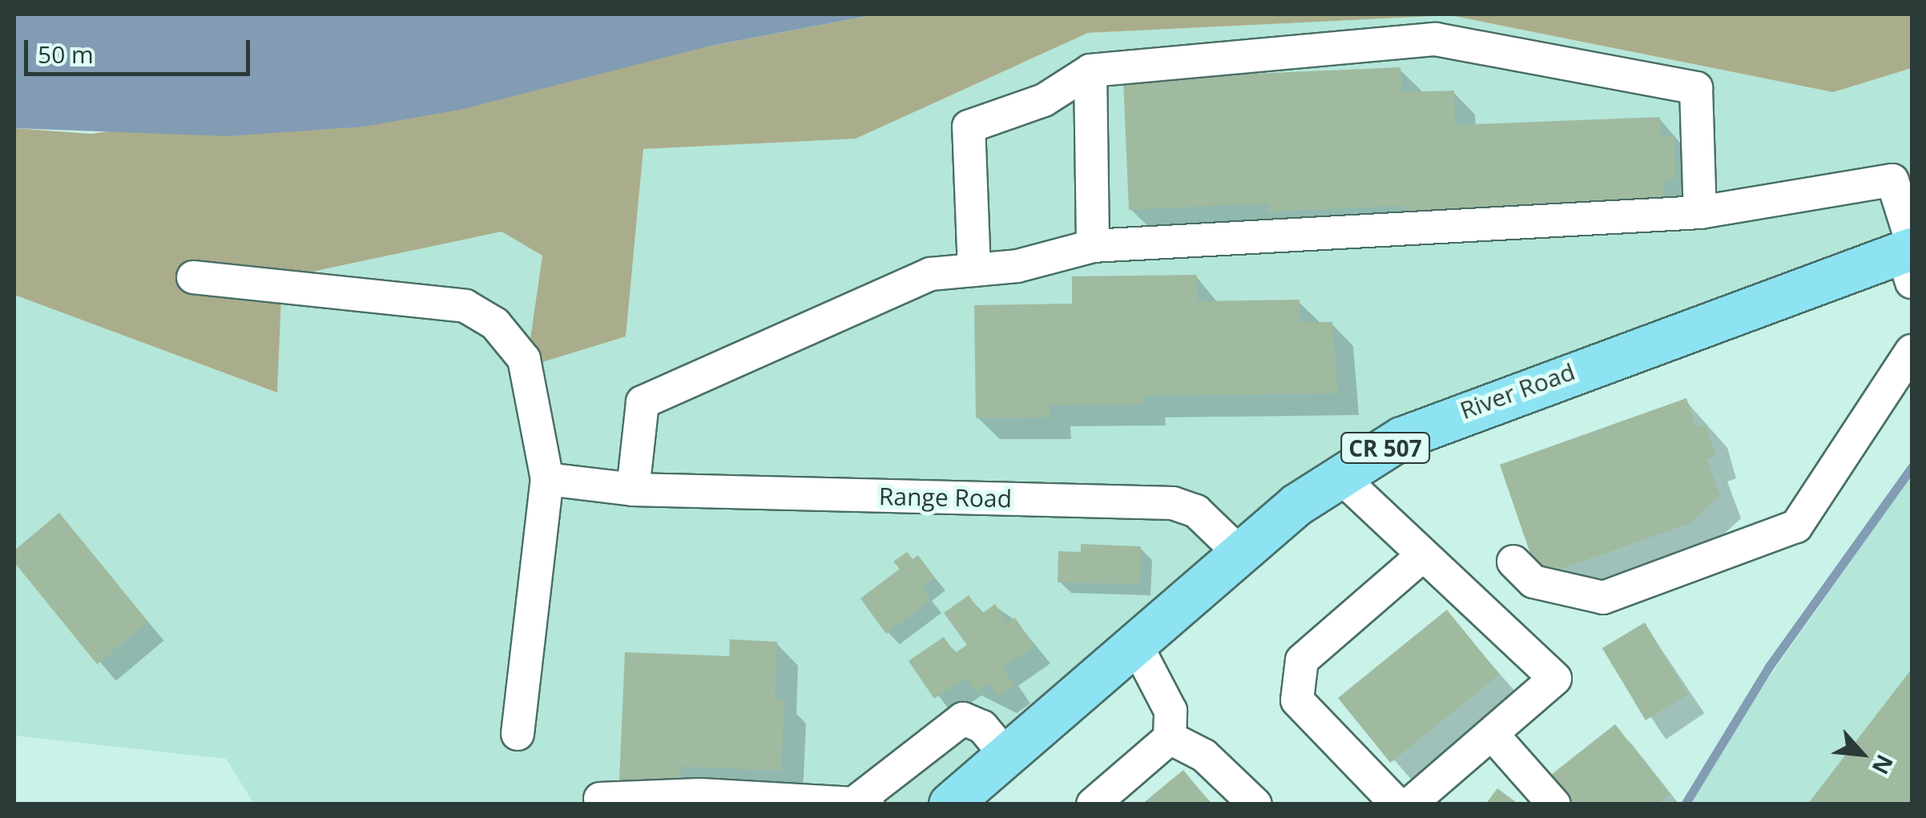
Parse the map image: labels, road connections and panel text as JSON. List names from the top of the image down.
{
  "streets": {
    "main road": ["River Road", "CR 507"],
    "street": ["Range Road"]
  },
  "crossings": [
    ["River Road", "Range Road"]
  ],
  "scale_bar": "50 m",
  "north": "bottom right"
}
